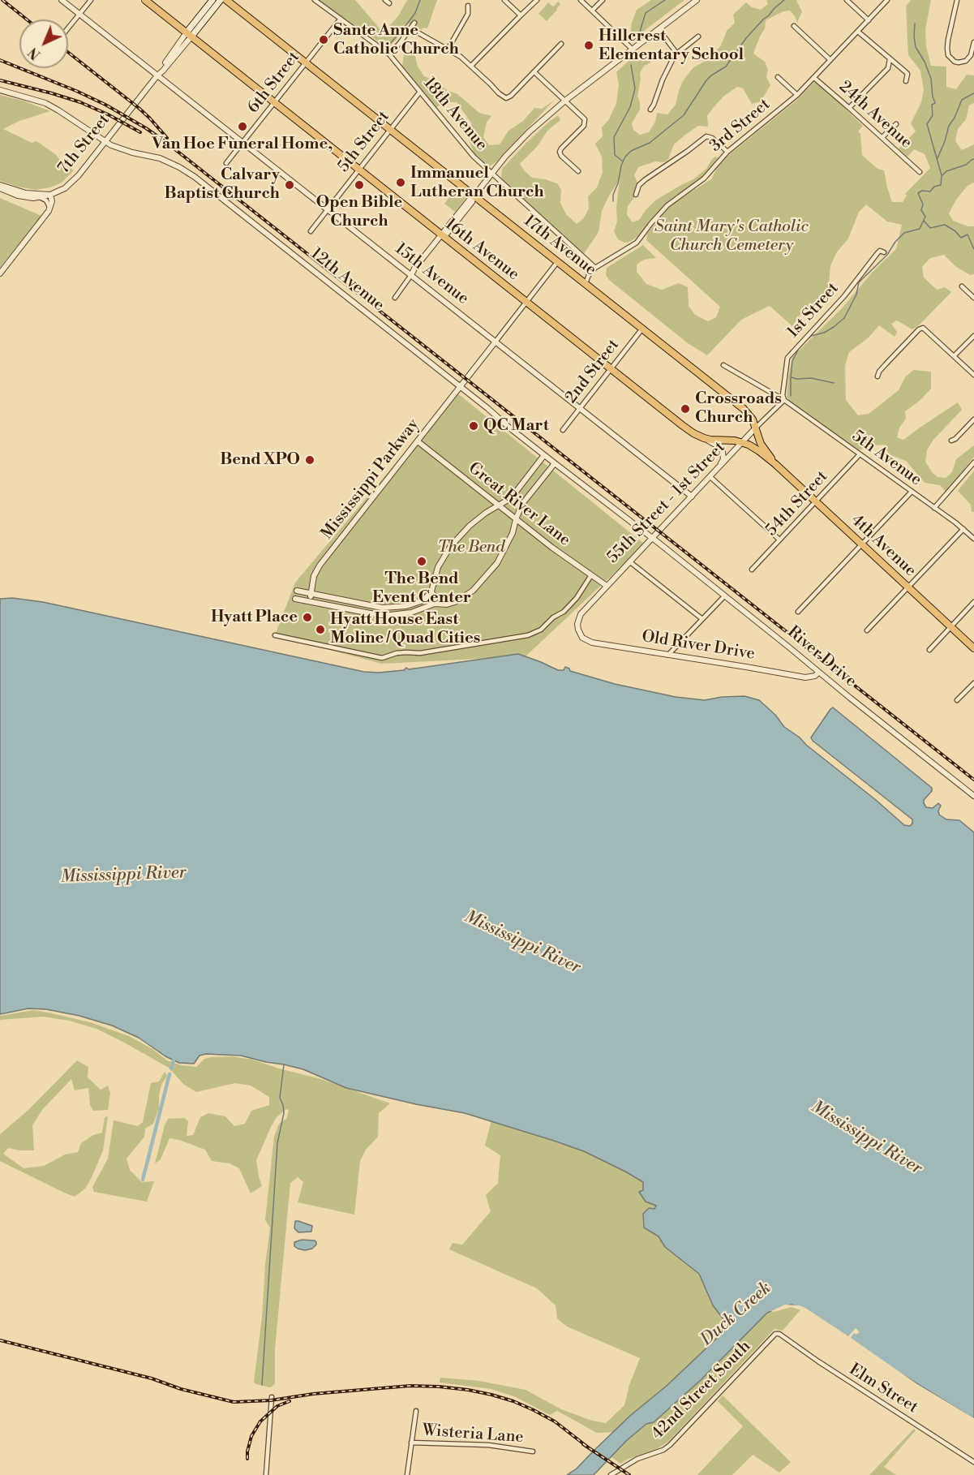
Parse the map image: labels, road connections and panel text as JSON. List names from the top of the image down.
{
  "streets": {
    "main road": [
      "7th Street",
      "17th Avenue",
      "16th Avenue",
      "4th Avenue"
    ],
    "street": [
      "6th Street",
      "18th Avenue",
      "24th Avenue",
      "3rd Street",
      "5th Street",
      "15th Avenue",
      "12th Avenue",
      "1st Street",
      "2nd Street",
      "5th Avenue",
      "Mississippi Parkway",
      "55th Street - 1st Street",
      "54th Street",
      "Great River Lane",
      "Old River Drive",
      "River Drive",
      "Elm Street",
      "42nd Street South",
      "Wisteria Lane"
    ]
  },
  "crossings": [
    ["6th Street", "18th Avenue"],
    ["6th Street", "17th Avenue"],
    ["6th Street", "16th Avenue"],
    ["6th Street", "15th Avenue"],
    ["18th Avenue", "3rd Street"],
    ["18th Avenue", "5th Street"],
    ["24th Avenue", "3rd Street"],
    ["3rd Street", "17th Avenue"],
    ["5th Street", "17th Avenue"],
    ["5th Street", "16th Avenue"],
    ["5th Street", "15th Avenue"],
    ["7th Street", "16th Avenue"],
    ["7th Street", "15th Avenue"],
    ["7th Street", "12th Avenue"],
    ["17th Avenue", "2nd Street"],
    ["17th Avenue", "55th Street - 1st Street"],
    ["17th Avenue", "4th Avenue"],
    ["16th Avenue", "2nd Street"],
    ["16th Avenue", "55th Street - 1st Street"],
    ["16th Avenue", "4th Avenue"],
    ["15th Avenue", "2nd Street"],
    ["15th Avenue", "55th Street - 1st Street"],
    ["12th Avenue", "Mississippi Parkway"],
    ["12th Avenue", "55th Street - 1st Street"],
    ["12th Avenue", "River Drive"],
    ["1st Street", "5th Avenue"],
    ["1st Street", "55th Street - 1st Street"],
    ["5th Avenue", "55th Street - 1st Street"],
    ["5th Avenue", "54th Street"],
    ["Mississippi Parkway", "Great River Lane"],
    ["55th Street - 1st Street", "Great River Lane"],
    ["55th Street - 1st Street", "4th Avenue"],
    ["55th Street - 1st Street", "Old River Drive"],
    ["55th Street - 1st Street", "River Drive"],
    ["54th Street", "4th Avenue"],
    ["Old River Drive", "River Drive"],
    ["Elm Street", "42nd Street South"]
  ],
  "water": ["Mississippi River", "Duck Creek"],
  "parks": ["Saint Mary's Catholic Church Cemetery", "The Bend"],
  "places": [
    "Sante Anne Catholic Church",
    "Hillcrest Elementary School",
    "Van Hoe Funeral Home,",
    "Immanuel Lutheran Church",
    "Calvary Baptist Church",
    "Open Bible Church",
    "Crossroads Church",
    "QC Mart",
    "Bend XPO",
    "The Bend Event Center",
    "Hyatt Place",
    "Hyatt House East Moline / Quad Cities"
  ],
  "north": "bottom left"
}
